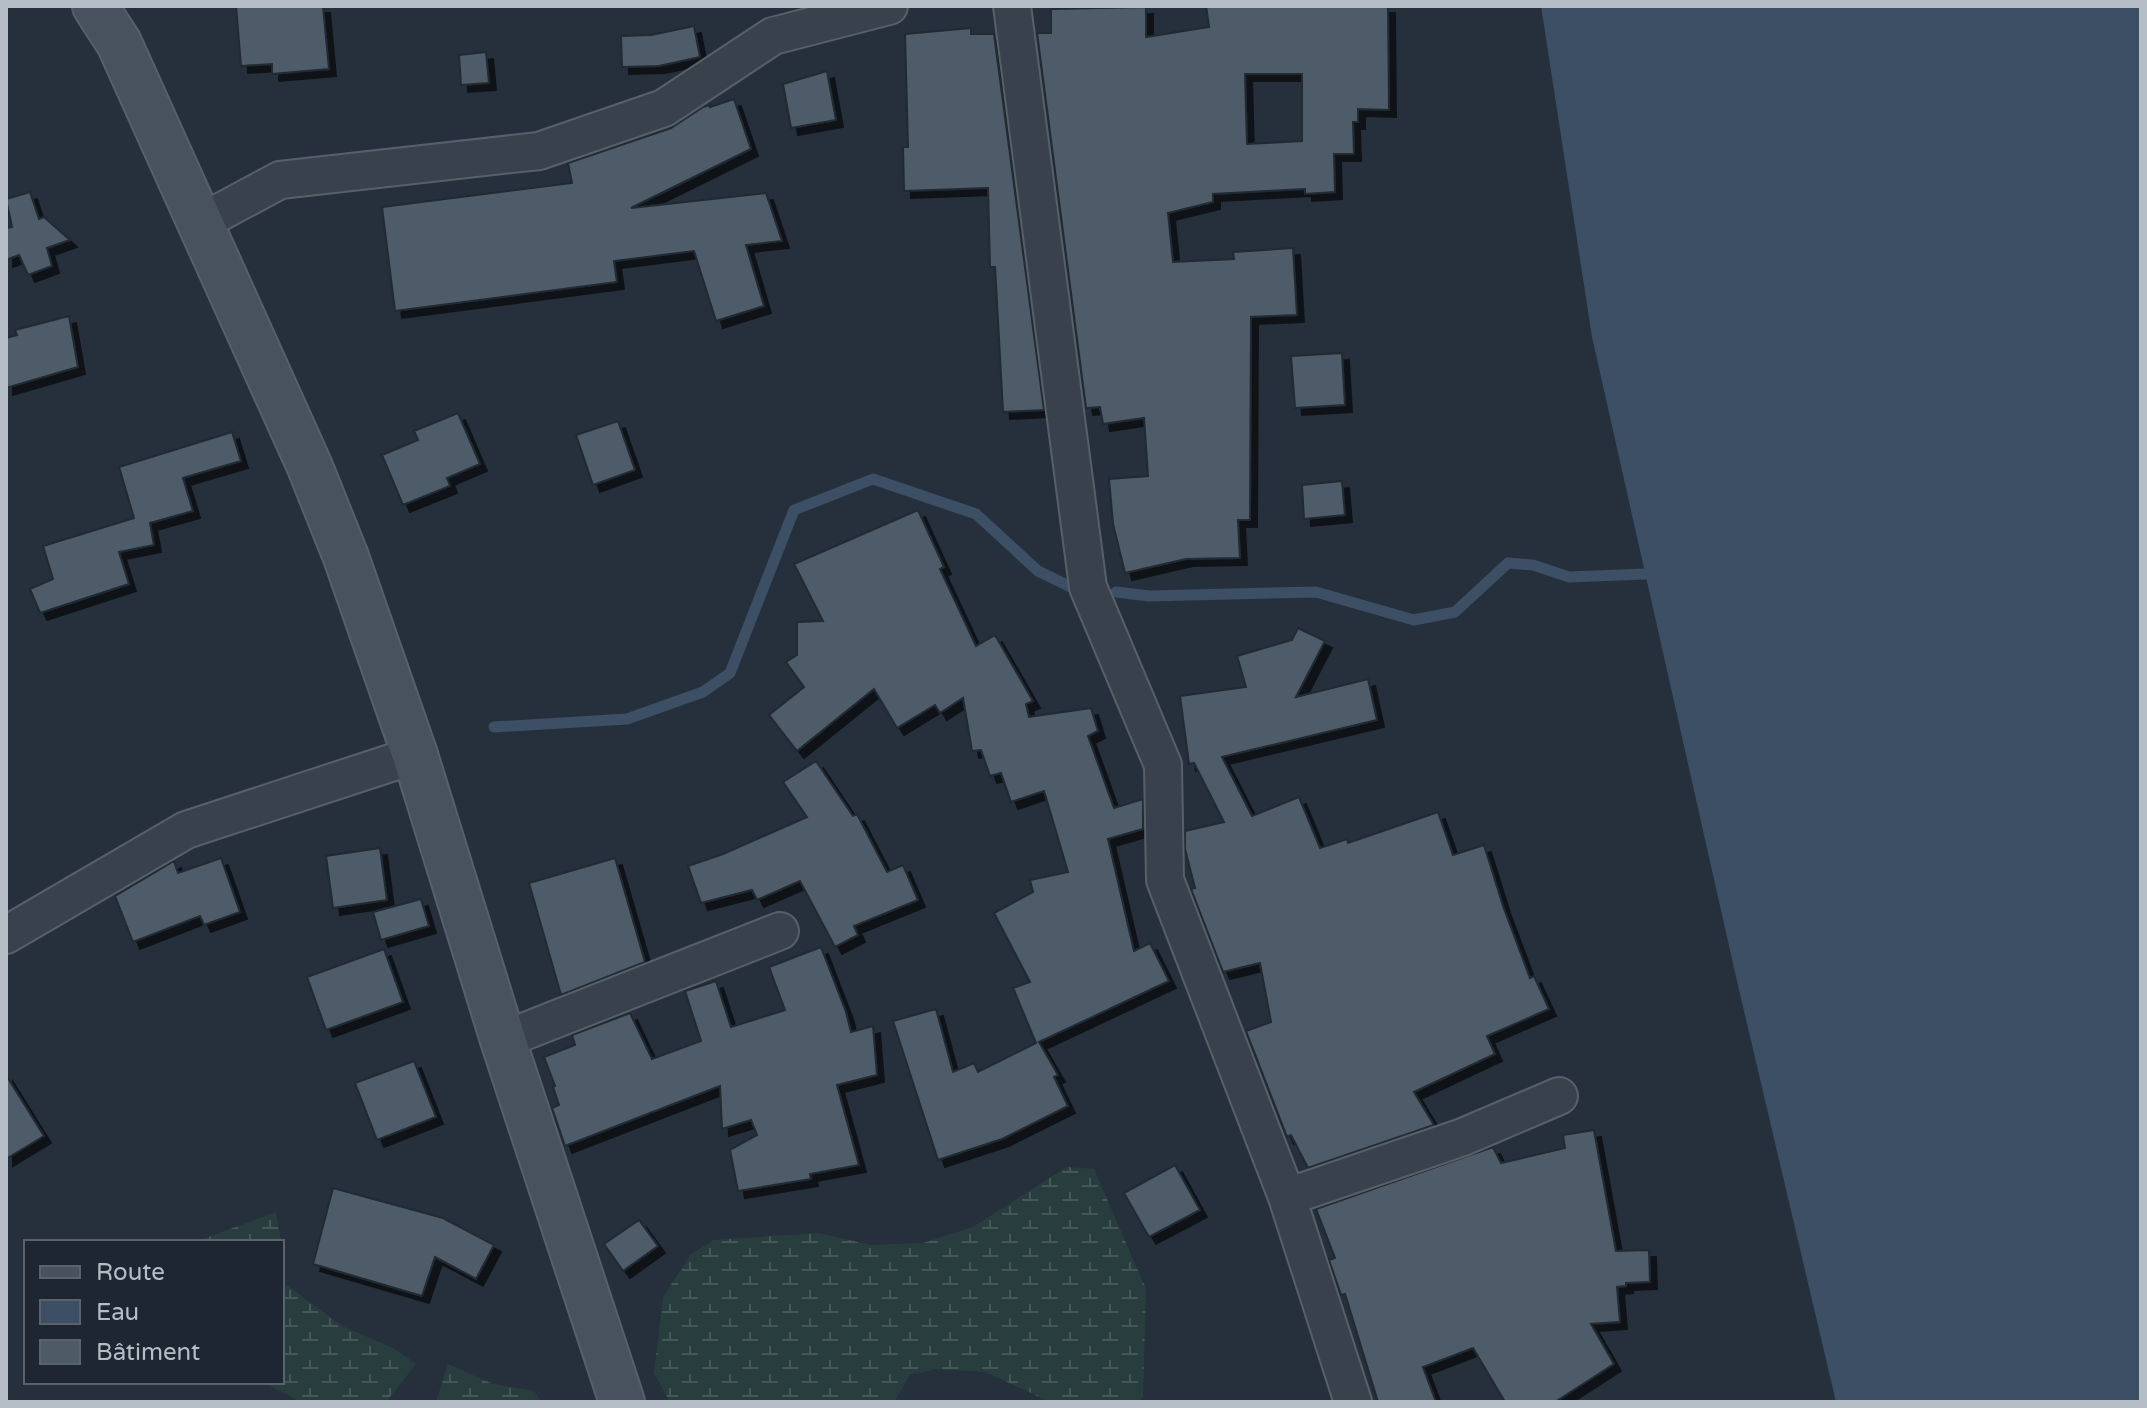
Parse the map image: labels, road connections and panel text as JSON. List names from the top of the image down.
{
  "legend": ["Route", "Eau", "Bâtiment"]
}
